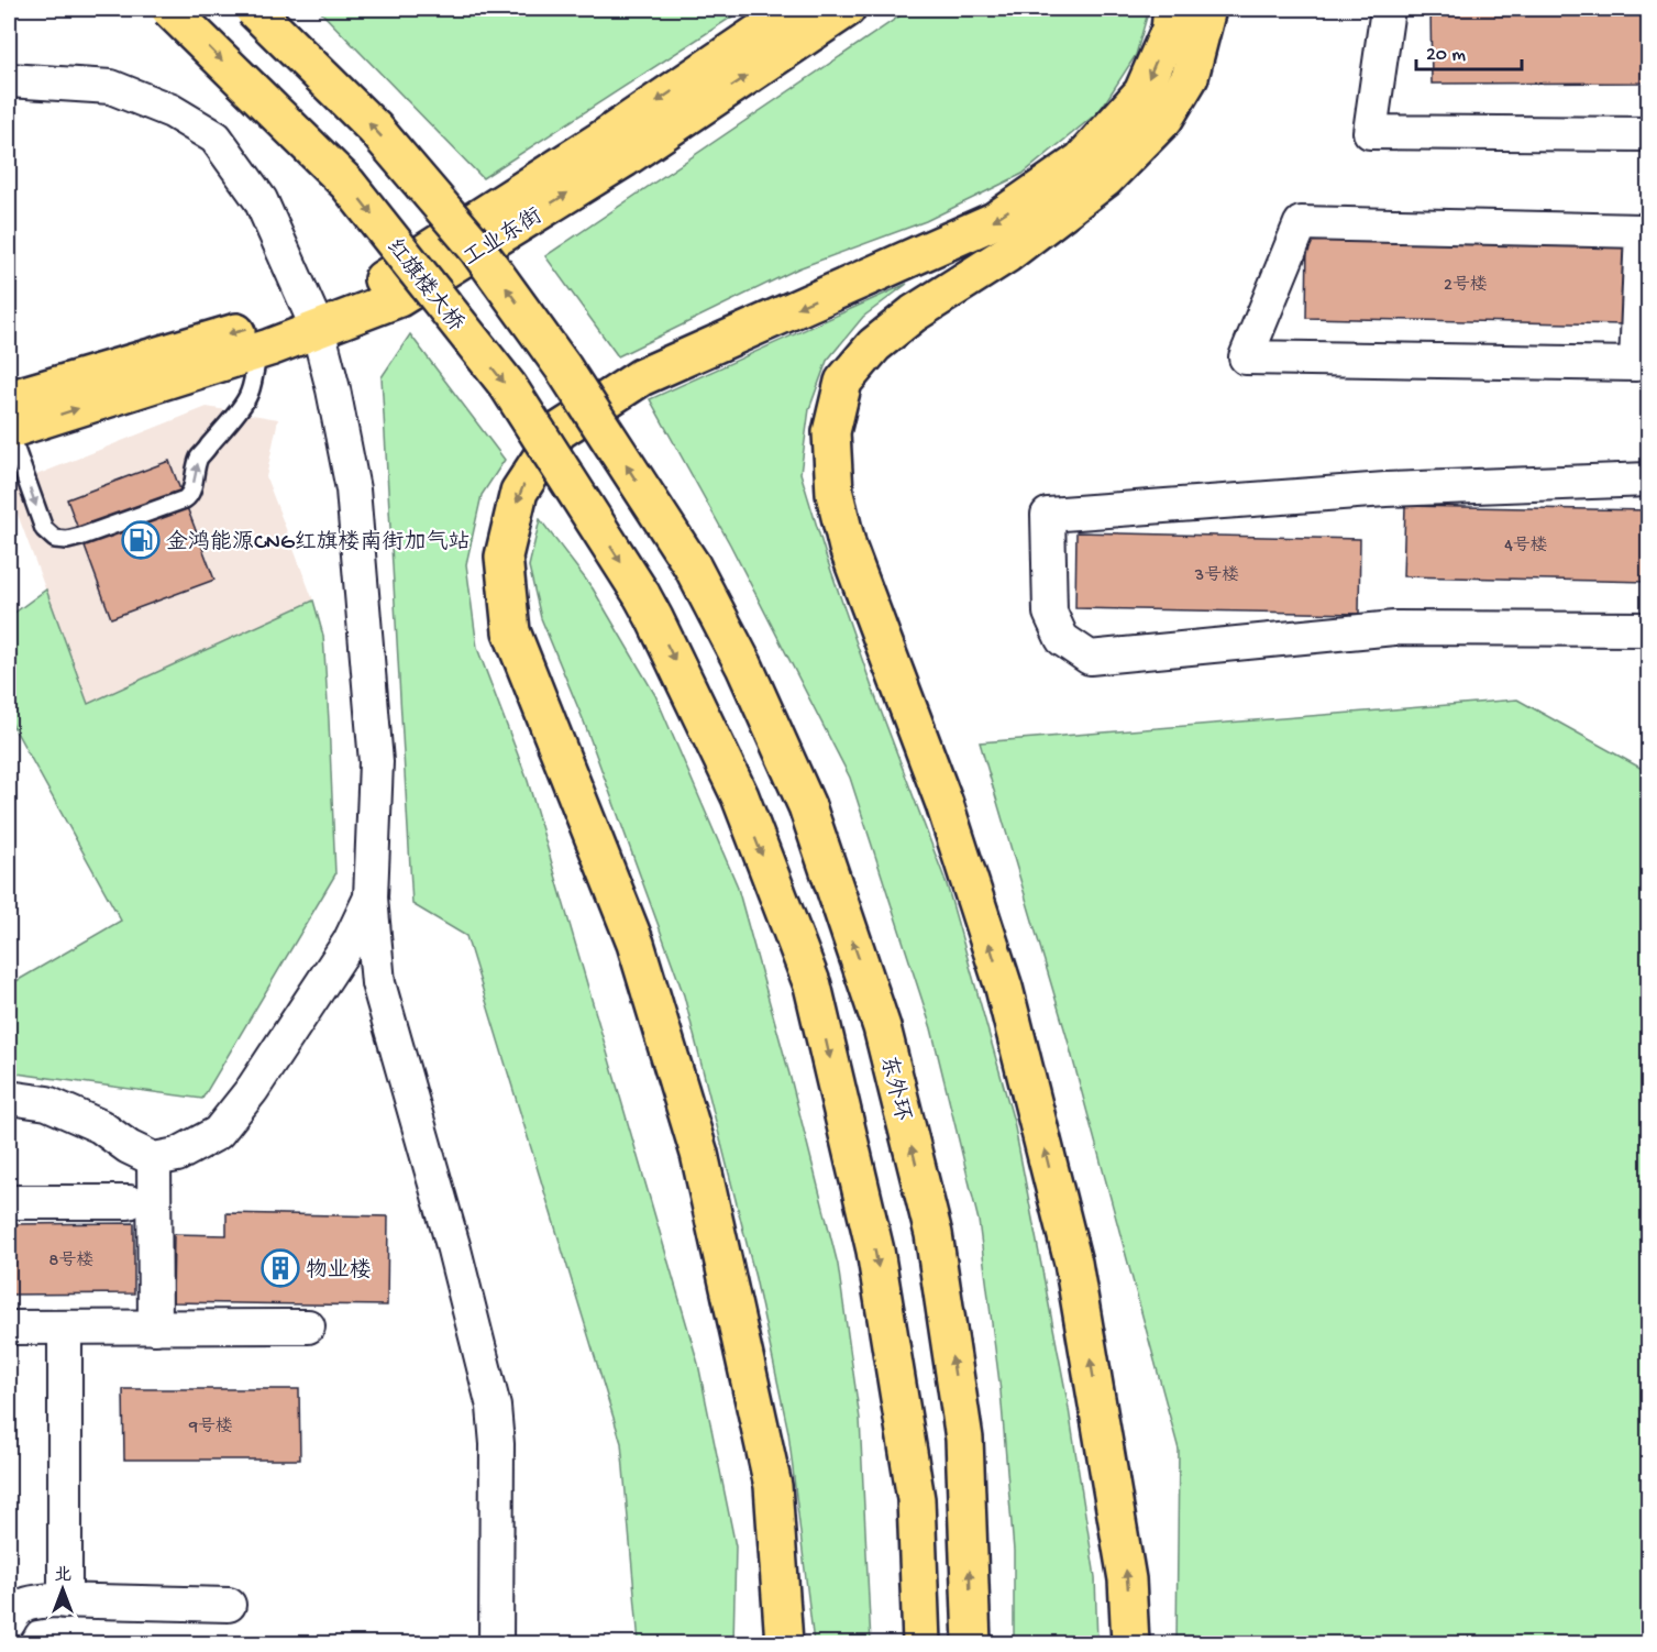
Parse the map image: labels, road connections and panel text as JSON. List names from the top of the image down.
{
  "streets": {
    "main road": ["工业东街", "红旗楼大桥", "东外环"]
  },
  "one_way": ["红旗楼大桥", "东外环"],
  "places": {
    "fuel station": ["金鸿能源CNG红旗楼南街加气站"],
    "building": ["物业楼"]
  },
  "house_numbers": [
    "2号楼",
    "4号楼",
    "3号楼",
    "8号楼",
    "9号楼"
  ],
  "scale_bar": "20 m",
  "north": "top"
}
